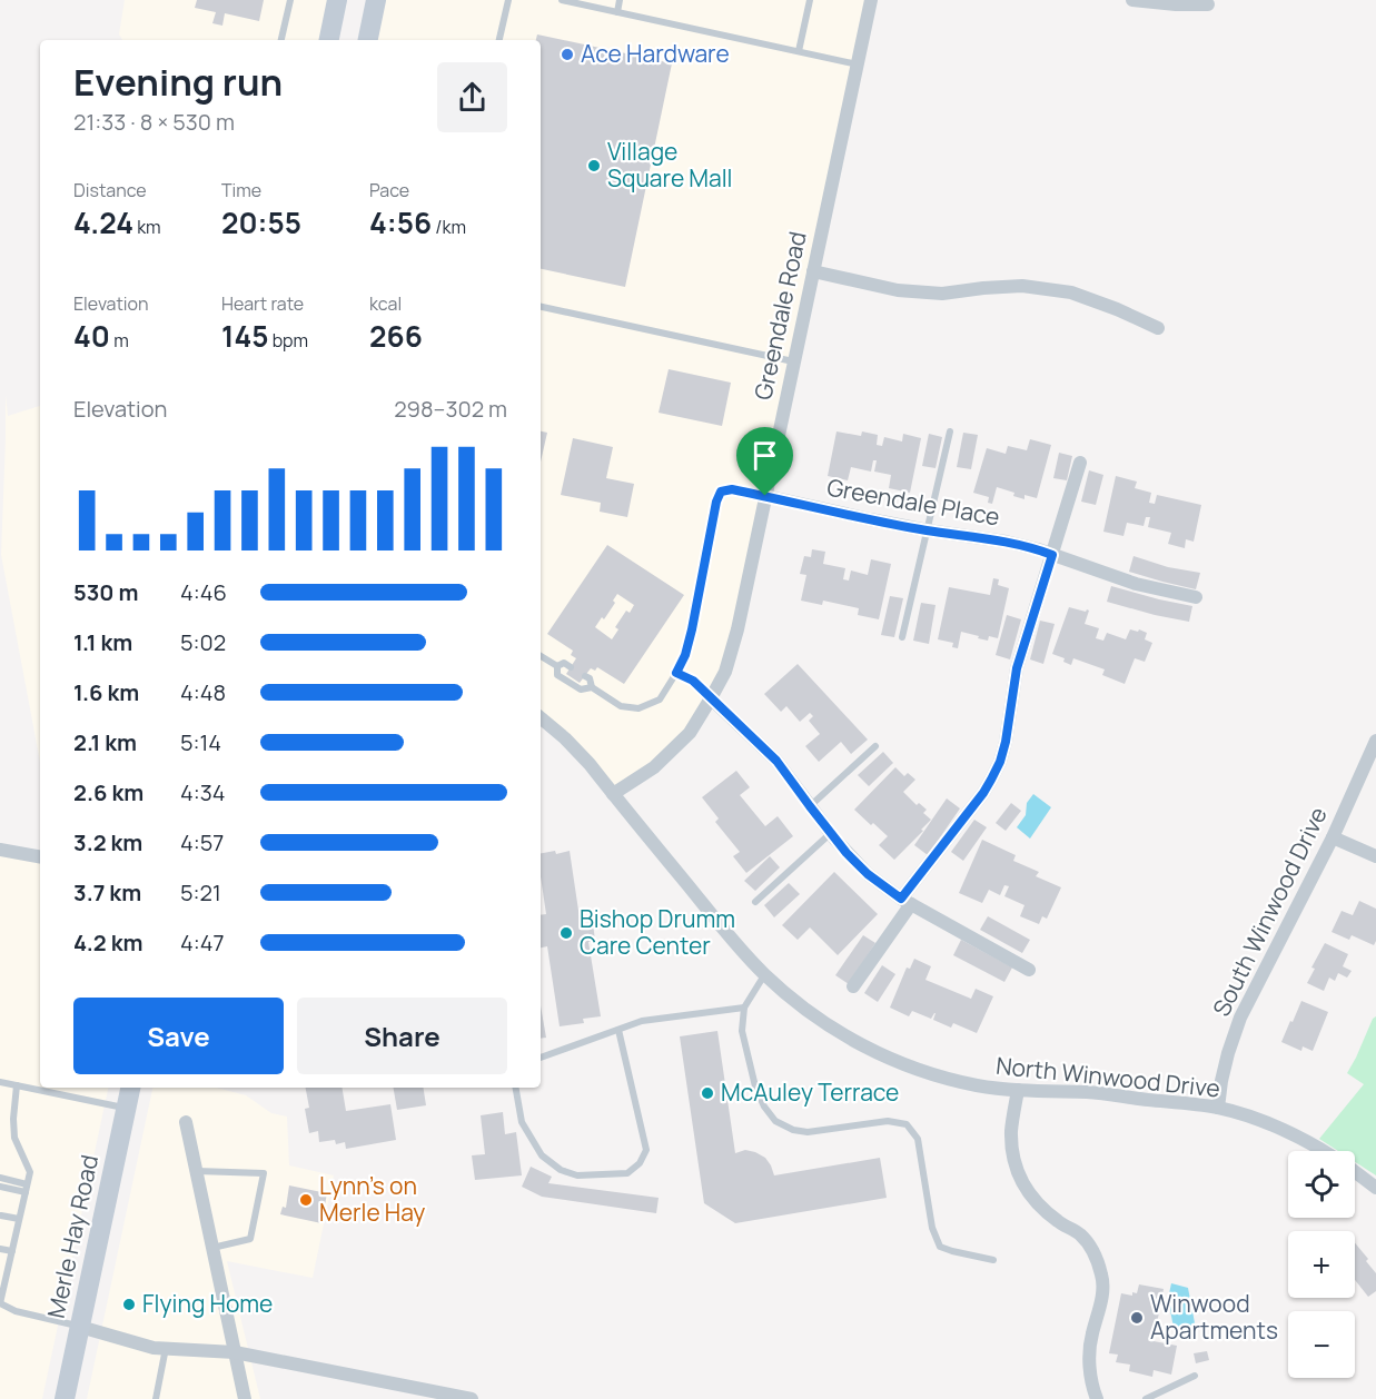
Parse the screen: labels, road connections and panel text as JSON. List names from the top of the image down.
{
  "streets": {
    "main road": ["Merle Hay Road"],
    "street": [
      "Greendale Road",
      "Greendale Place",
      "South Winwood Drive",
      "North Winwood Drive"
    ]
  },
  "crossings": [
    ["Greendale Road", "Greendale Place"],
    ["Greendale Road", "North Winwood Drive"],
    ["South Winwood Drive", "North Winwood Drive"]
  ],
  "places": [
    "Ace Hardware",
    "Village Square Mall",
    "Bishop Drumm Care Center",
    "McAuley Terrace",
    "Lynn's on Merle Hay",
    "Flying Home",
    "Winwood Apartments"
  ],
  "page": {
    "heading": ["Evening run", "21:33 · 8 × 530 m"],
    "stats": [
      ["Distance", "4.24 km"],
      ["Time", "20:55"],
      ["Pace", "4:56 /km"],
      ["Elevation", "40 m"],
      ["Heart rate", "145 bpm"],
      ["kcal", "266"]
    ],
    "chart": ["Elevation", "298–302 m"],
    "list": [
      {
        "name": "530 m",
        "note": "4:46"
      },
      {
        "name": "1.1 km",
        "note": "5:02"
      },
      {
        "name": "1.6 km",
        "note": "4:48"
      },
      {
        "name": "2.1 km",
        "note": "5:14"
      },
      {
        "name": "2.6 km",
        "note": "4:34"
      },
      {
        "name": "3.2 km",
        "note": "4:57"
      },
      {
        "name": "3.7 km",
        "note": "5:21"
      },
      {
        "name": "4.2 km",
        "note": "4:47"
      }
    ],
    "buttons": ["Save", "Share"],
    "map_buttons": ["+", "−"]
  }
}
